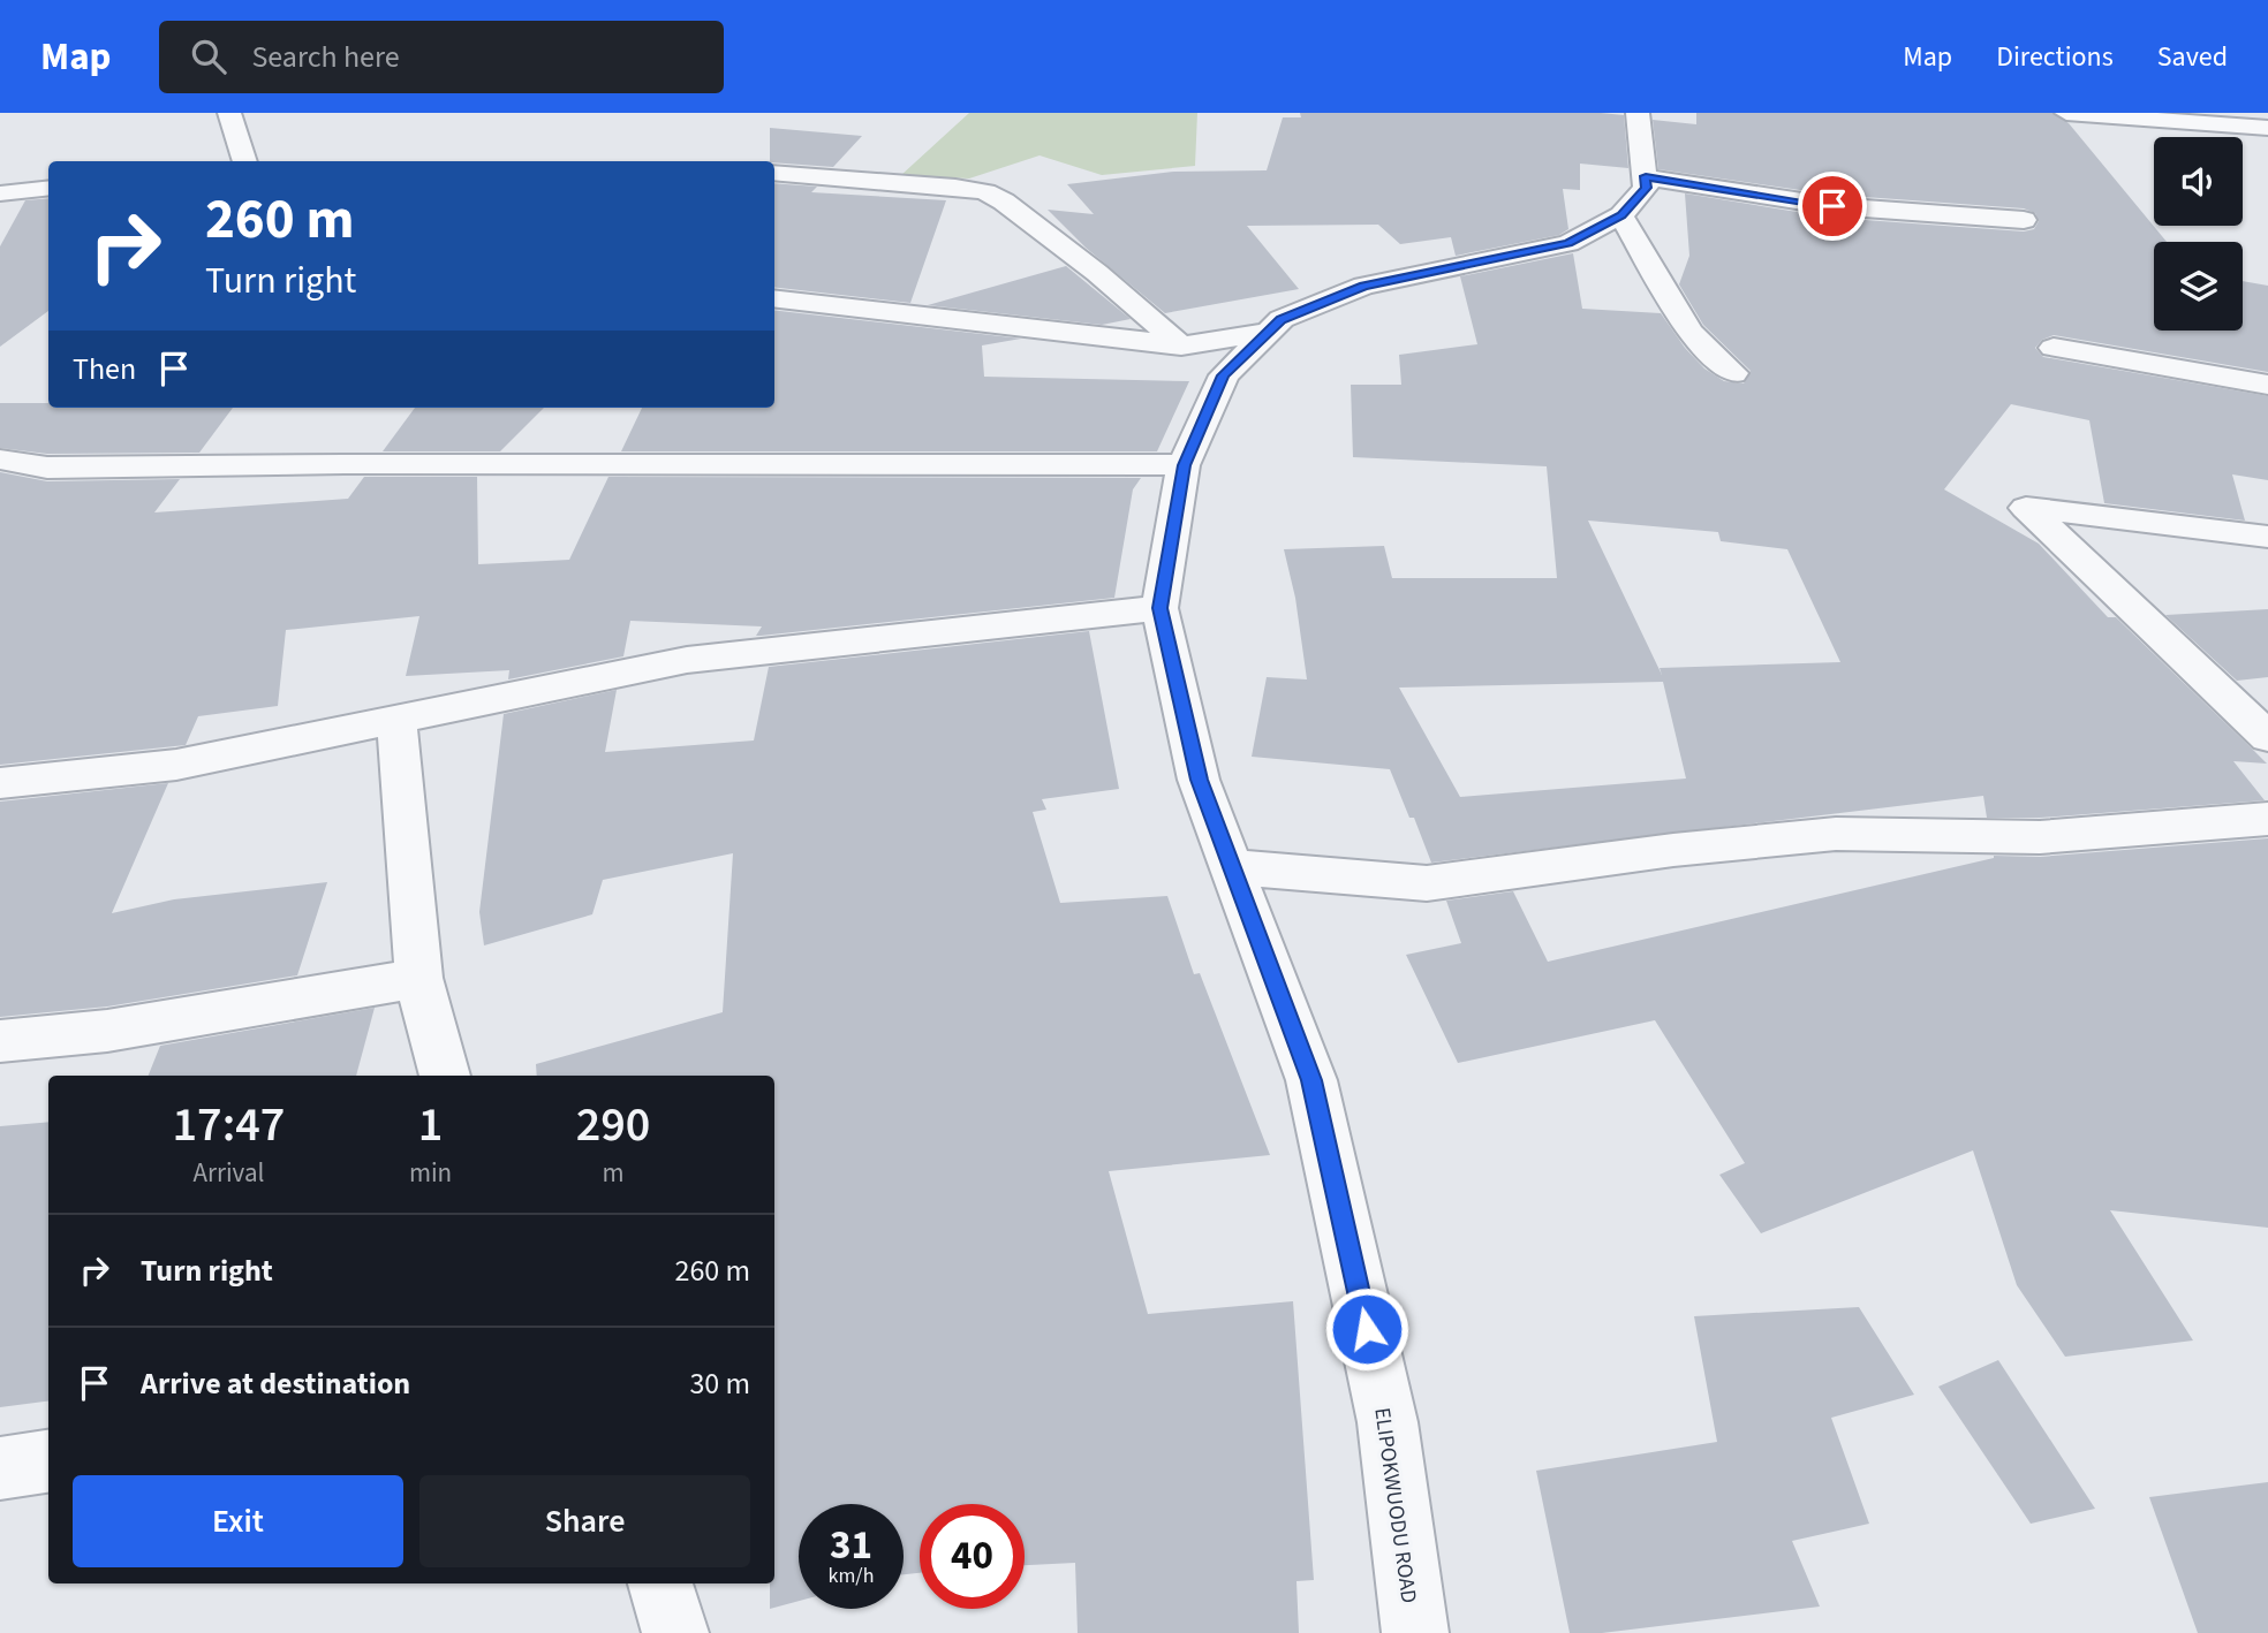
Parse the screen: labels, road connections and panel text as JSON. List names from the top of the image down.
{
  "streets": {
    "street": ["ELIPOKWUODU ROAD"]
  },
  "page": {
    "header": "Map",
    "search": "Search here",
    "nav": ["Map", "Directions", "Saved"],
    "turn": ["260 m", "Turn right"],
    "then": "Then",
    "eta": [
      "17:47",
      "Arrival",
      "1",
      "min",
      "290",
      "m"
    ],
    "list": [
      {
        "name": "Turn right",
        "value": "260 m"
      },
      {
        "name": "Arrive at destination",
        "value": "30 m"
      }
    ],
    "buttons": ["Exit", "Share"],
    "speed": "31 km/h",
    "limit": "40"
  }
}
